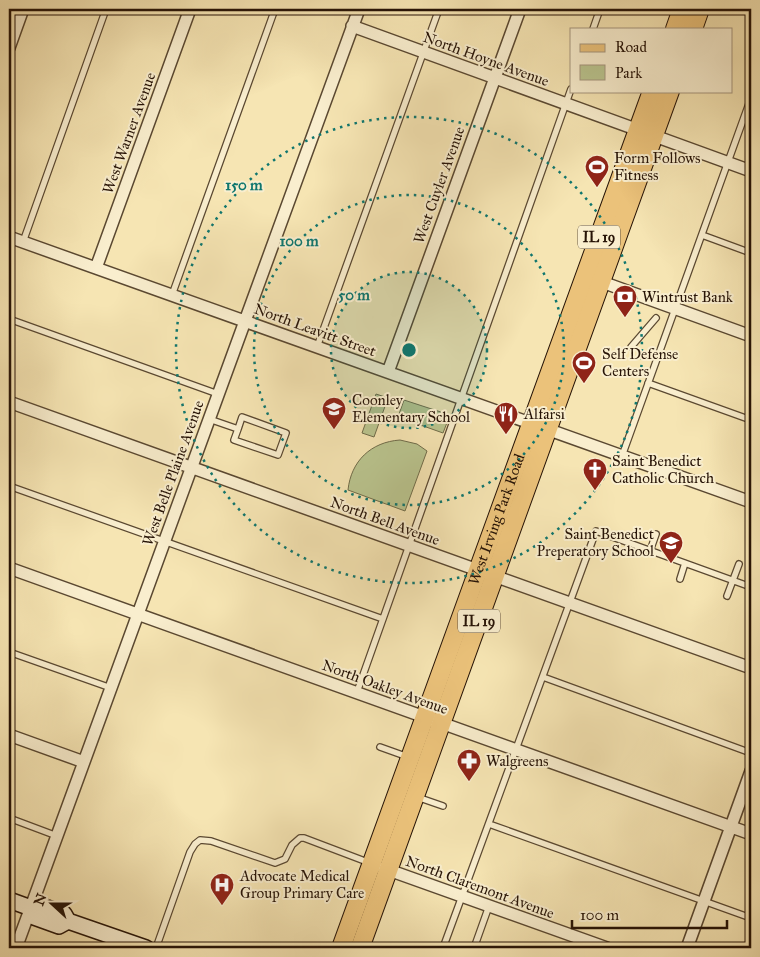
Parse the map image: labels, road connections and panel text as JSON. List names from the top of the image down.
{
  "streets": {
    "main road": ["IL 19", "West Irving Park Road"],
    "street": [
      "North Hoyne Avenue",
      "West Warner Avenue",
      "West Cuyler Avenue",
      "North Leavitt Street",
      "West Belle Plaine Avenue",
      "North Bell Avenue",
      "North Oakley Avenue",
      "North Claremont Avenue"
    ]
  },
  "crossings": [
    ["North Hoyne Avenue", "West Cuyler Avenue"],
    ["North Hoyne Avenue", "West Belle Plaine Avenue"],
    ["North Hoyne Avenue", "West Irving Park Road"],
    ["West Warner Avenue", "North Leavitt Street"],
    ["West Cuyler Avenue", "North Leavitt Street"],
    ["North Leavitt Street", "West Belle Plaine Avenue"],
    ["North Leavitt Street", "West Irving Park Road"],
    ["West Belle Plaine Avenue", "North Bell Avenue"],
    ["West Belle Plaine Avenue", "North Oakley Avenue"],
    ["West Irving Park Road", "North Bell Avenue"],
    ["West Irving Park Road", "North Oakley Avenue"],
    ["West Irving Park Road", "North Claremont Avenue"]
  ],
  "places": {
    "sports": ["Form Follows Fitness", "Self Defense Centers"],
    "bank": ["Wintrust Bank"],
    "school or university": ["Coonley Elementary School", "Saint Benedict Preperatory School"],
    "restaurant": ["Alfarsi"],
    "church": ["Saint Benedict Catholic Church"],
    "pharmacy": ["Walgreens"],
    "hospital": ["Advocate Medical Group Primary Care"]
  },
  "legend": ["Road", "Park"],
  "scale_bar": "100 m",
  "north": "left",
  "rings": ["150 m", "100 m", "50 m"]
}
